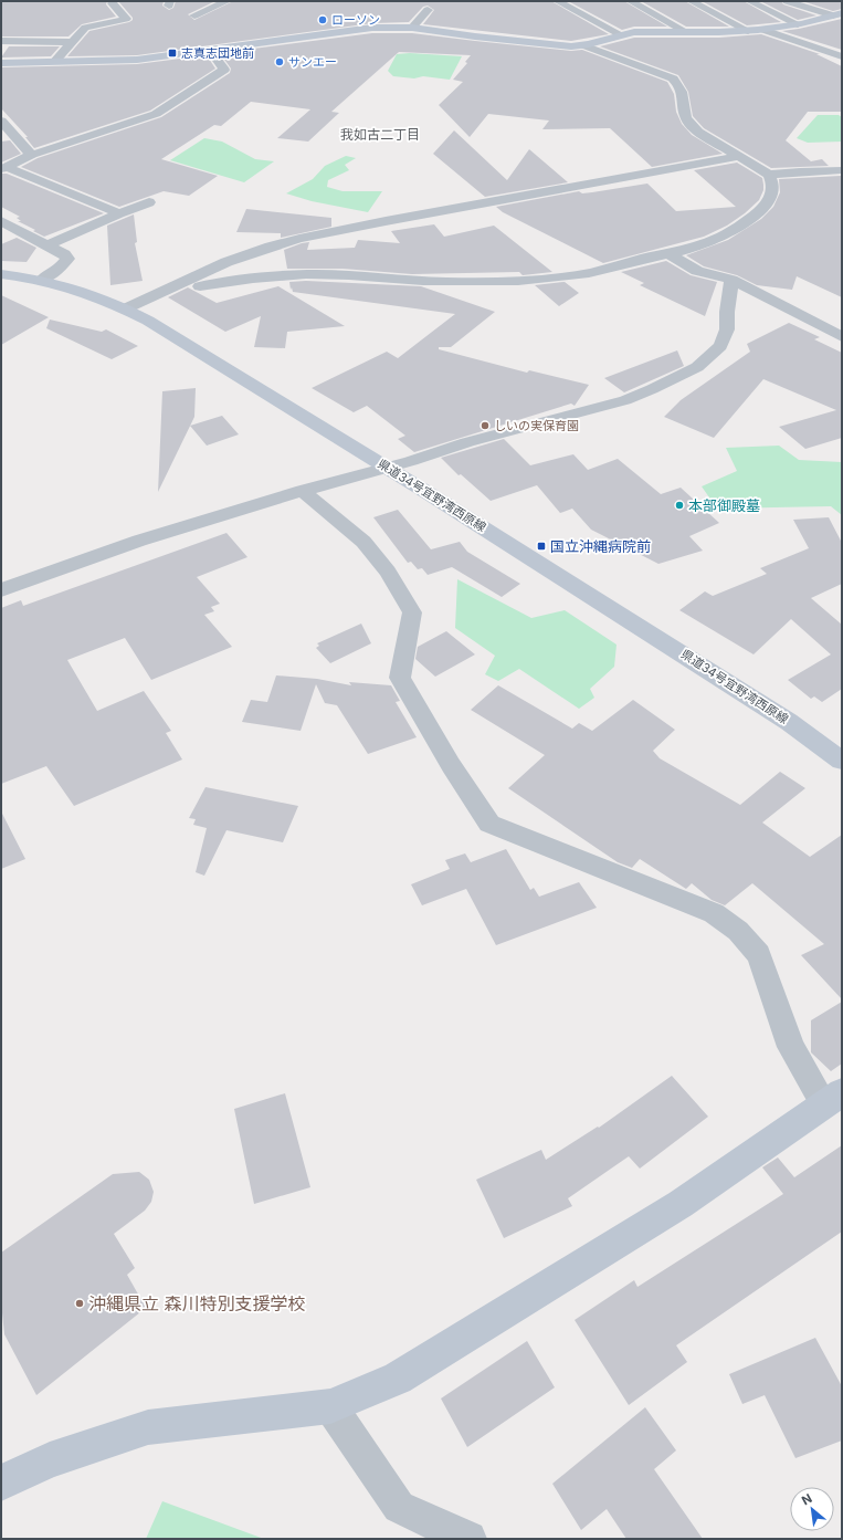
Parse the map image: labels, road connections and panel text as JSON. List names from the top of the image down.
{
  "streets": {
    "street": ["県道34号宜野湾西原線"]
  },
  "districts": ["我如古二丁目"],
  "places": {
    "other": [
      "ローソン",
      "サンエー",
      "しいの実保育園",
      "本部御殿墓",
      "沖縄県立 森川特別支援学校"
    ],
    "transit": ["志真志団地前", "国立沖縄病院前"]
  },
  "north": "top left"
}
